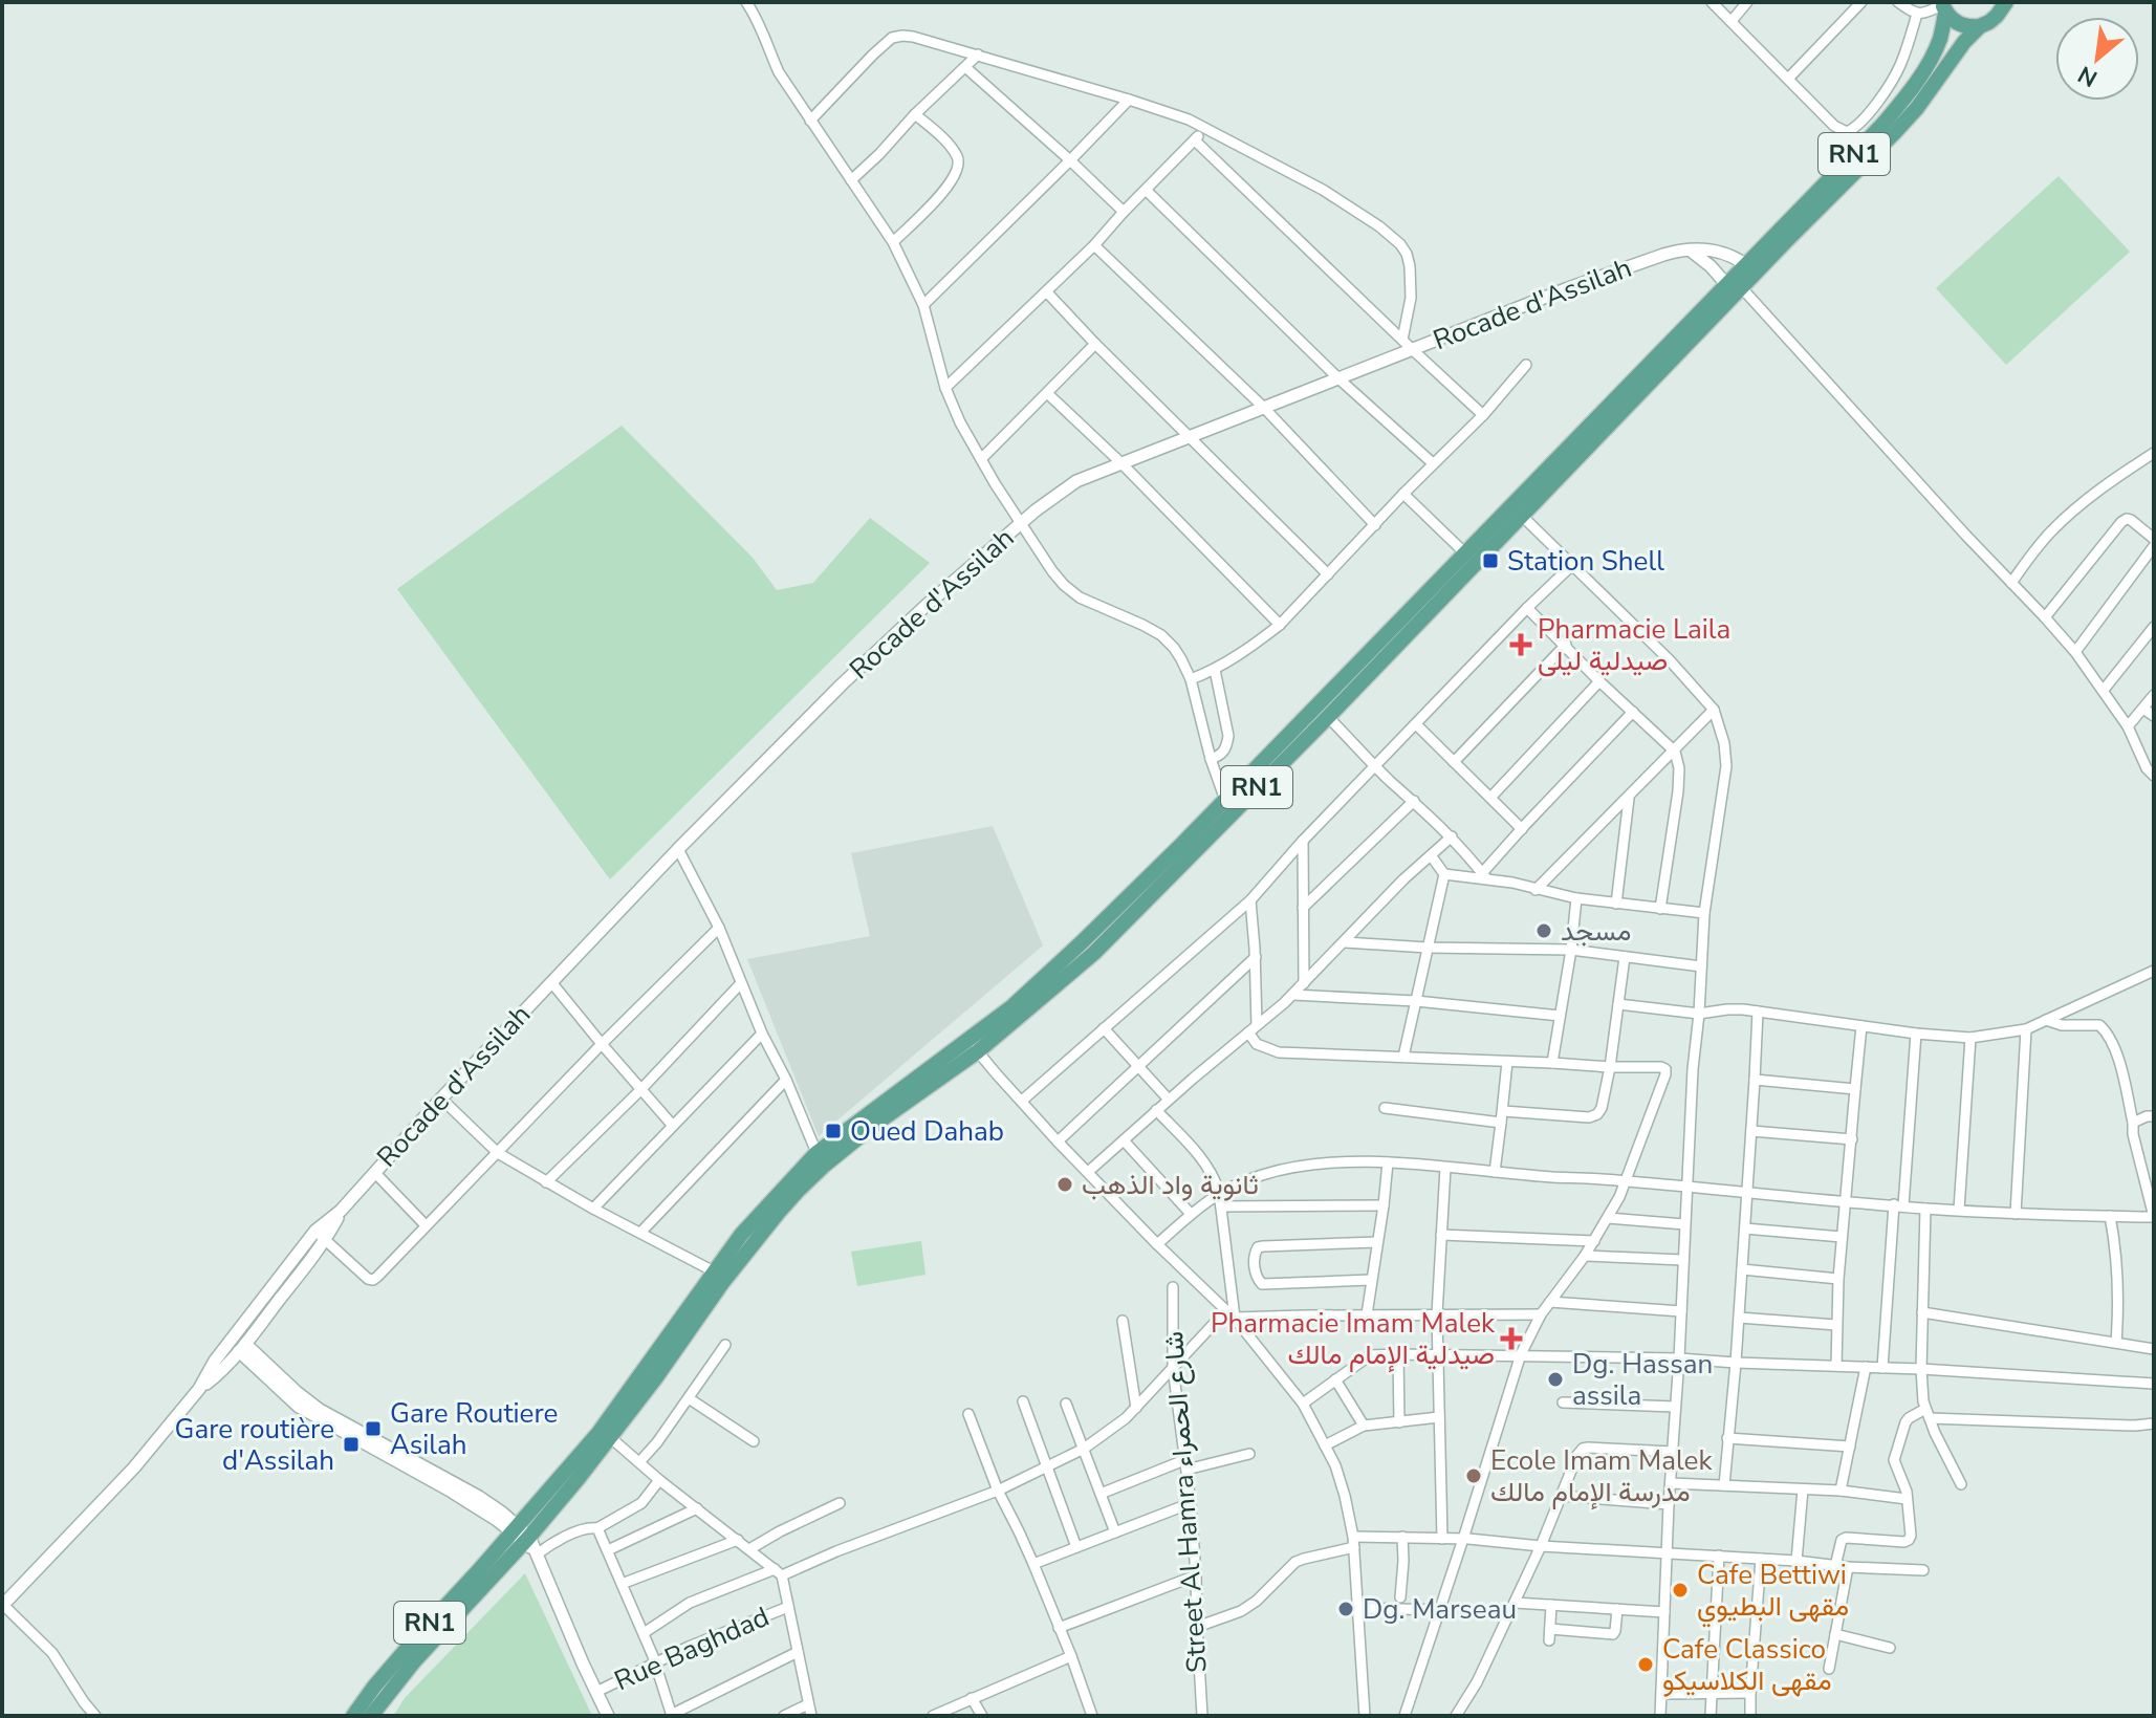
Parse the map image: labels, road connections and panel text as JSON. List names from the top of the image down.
{
  "streets": {
    "main road": ["RN1"],
    "street": ["Rocade d'Assilah", "Street Al Hamra شارع الحمراء", "Rue Baghdad"]
  },
  "crossings": [
    ["RN1", "Rocade d'Assilah"]
  ],
  "places": {
    "transit": [
      "Station Shell",
      "Oued Dahab",
      "Gare Routiere Asilah",
      "Gare routière d'Assilah"
    ],
    "health": ["Pharmacie Laila صيدلية ليلى", "Pharmacie Imam Malek صيدلية الإمام مالك"],
    "other": [
      "مسجد",
      "ثانوية واد الذهب",
      "Dg. Hassan assila",
      "Ecole Imam Malek مدرسة الإمام مالك",
      "Cafe Bettiwi مقهى البطيوي",
      "Dg. Marseau",
      "Cafe Classico مقهى الكلاسيكو"
    ]
  },
  "north": "bottom left"
}
